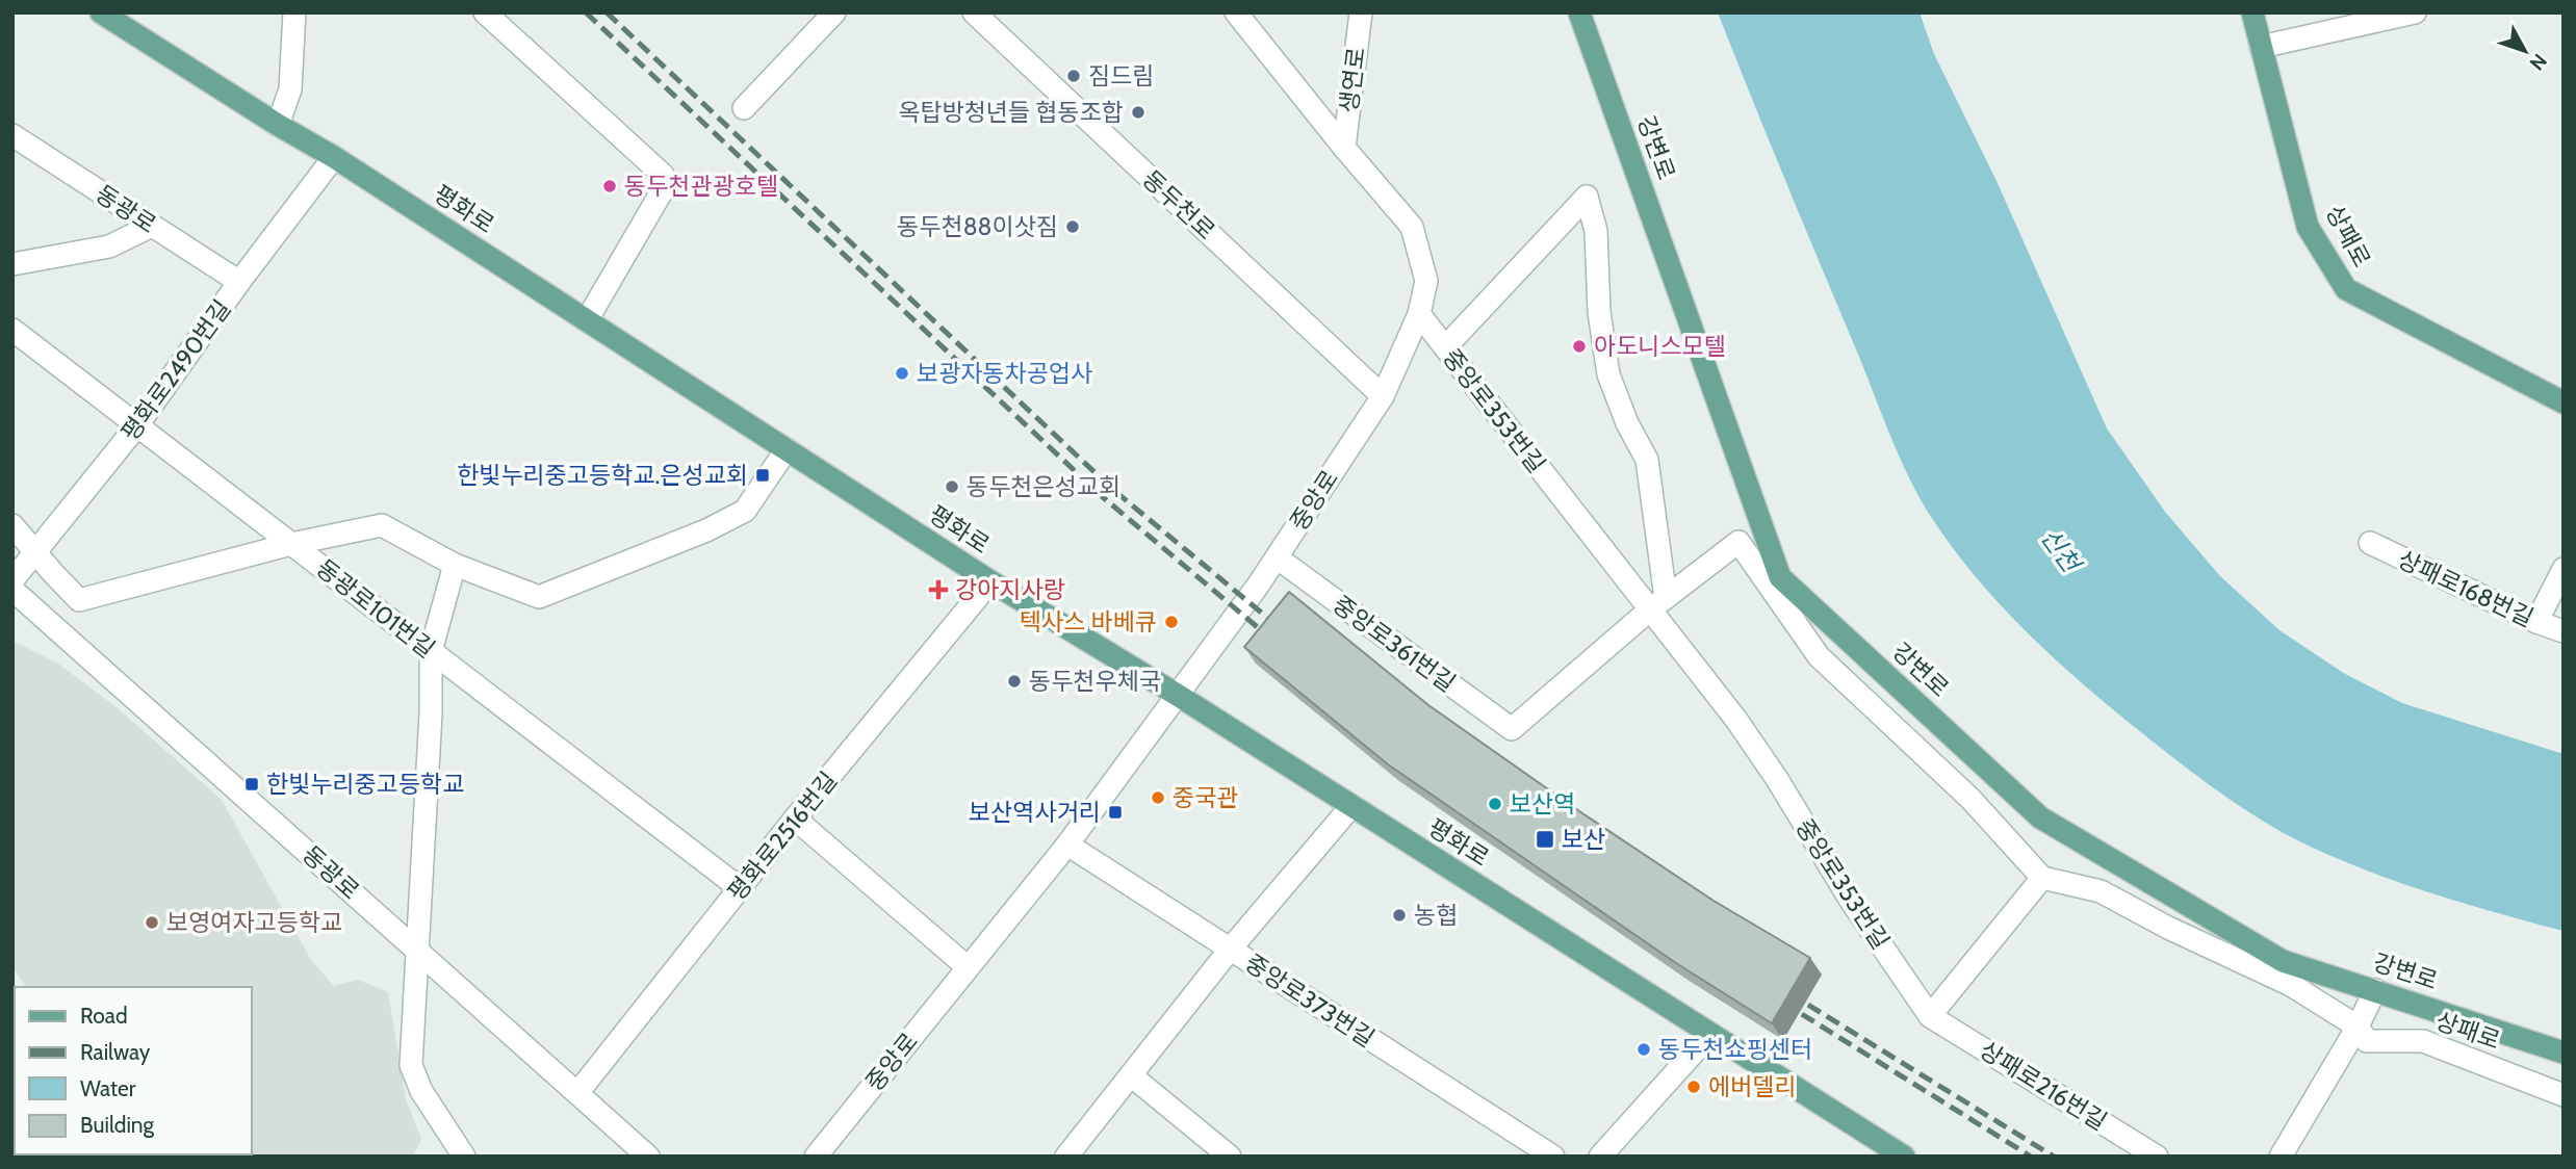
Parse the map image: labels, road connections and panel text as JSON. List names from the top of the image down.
{
  "streets": {
    "main road": ["강변로", "평화로", "상패로"],
    "street": [
      "생연로",
      "동두천로",
      "동광로",
      "평화로2490번길",
      "중앙로353번길",
      "중앙로",
      "상패로168번길",
      "동광로101번길",
      "중앙로361번길",
      "평화로2516번길",
      "중앙로373번길",
      "상패로216번길"
    ]
  },
  "crossings": [
    ["생연로", "중앙로"],
    ["동두천로", "중앙로"],
    ["동광로", "평화로2490번길"],
    ["동광로", "평화로2516번길"],
    ["평화로", "평화로2490번길"],
    ["평화로", "중앙로"],
    ["평화로", "평화로2516번길"],
    ["평화로2490번길", "동광로101번길"],
    ["중앙로353번길", "중앙로"],
    ["중앙로353번길", "중앙로361번길"],
    ["중앙로353번길", "상패로216번길"],
    ["중앙로", "중앙로361번길"],
    ["중앙로", "중앙로373번길"],
    ["동광로101번길", "평화로2516번길"]
  ],
  "water": ["신천"],
  "places": {
    "other": [
      "짐드림",
      "옥탑방청년들 협동조합",
      "동두천관광호텔",
      "동두천88이삿짐",
      "아도니스모텔",
      "보광자동차공업사",
      "동두천은성교회",
      "텍사스 바베큐",
      "동두천우체국",
      "중국관",
      "보산역",
      "농협",
      "보영여자고등학교",
      "동두천쇼핑센터",
      "에버델리"
    ],
    "transit": [
      "한빛누리중고등학교.은성교회",
      "한빛누리중고등학교",
      "보산역사거리",
      "보산"
    ],
    "health": ["강아지사랑"]
  },
  "legend": [
    "Road",
    "Railway",
    "Water",
    "Building"
  ],
  "north": "bottom right"
}
